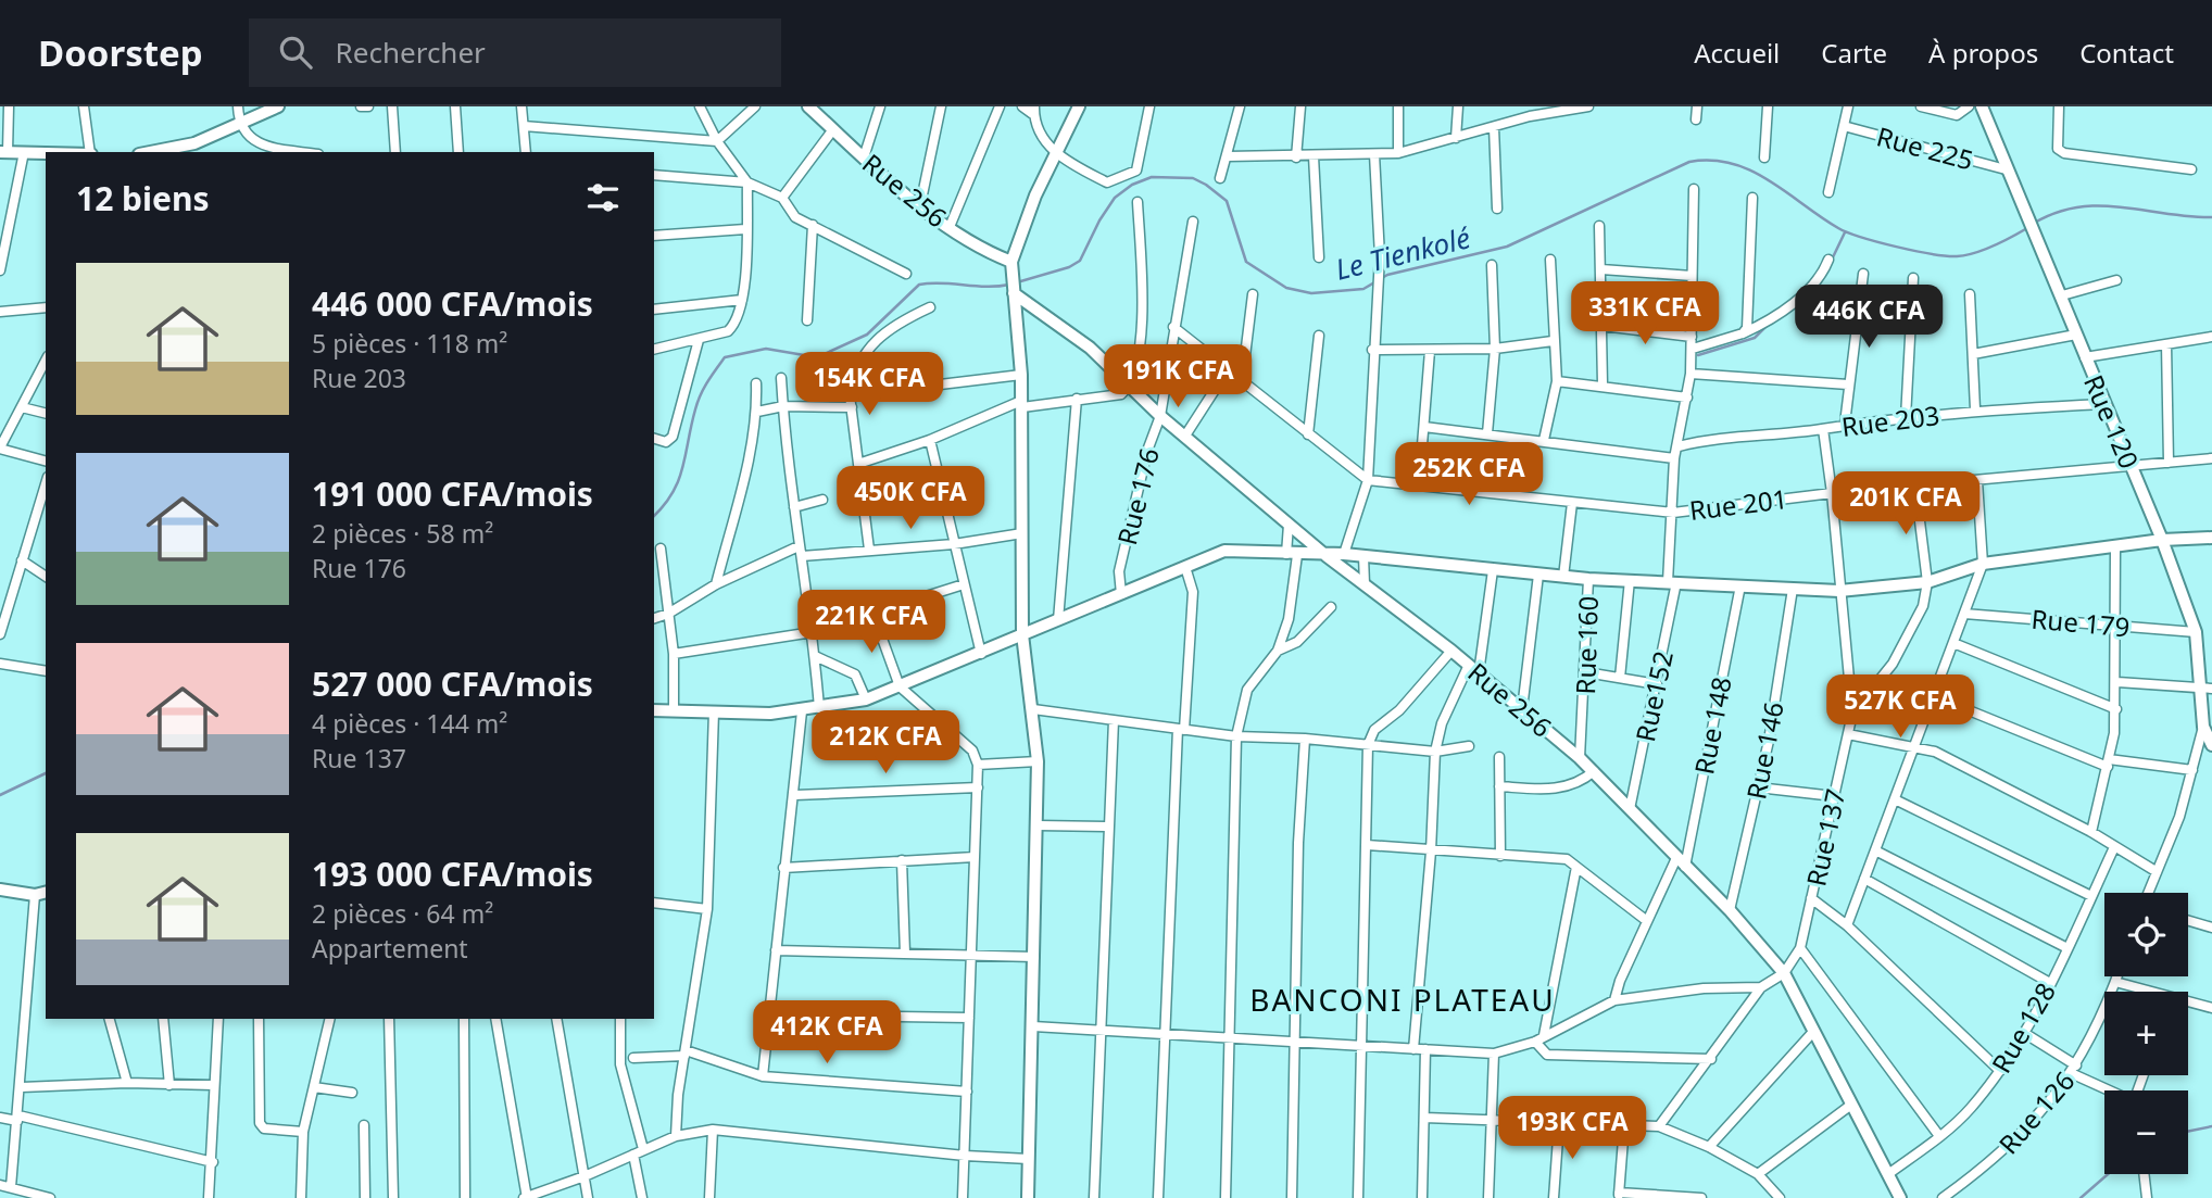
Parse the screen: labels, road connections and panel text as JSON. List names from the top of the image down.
{
  "streets": {
    "street": [
      "Rue 225",
      "Rue 256",
      "Rue 203",
      "Rue 120",
      "Rue 176",
      "Rue 201",
      "Rue 179",
      "Rue 160",
      "Rue152",
      "Rue 148",
      "Rue 146",
      "Rue 137",
      "Rue 128",
      "Rue 126"
    ]
  },
  "crossings": [
    ["Rue 225", "Rue 120"],
    ["Rue 256", "Rue 176"],
    ["Rue 256", "Rue 160"],
    ["Rue 256", "Rue152"],
    ["Rue 256", "Rue 148"],
    ["Rue 256", "Rue 146"],
    ["Rue 256", "Rue 137"],
    ["Rue 256", "Rue 128"],
    ["Rue 203", "Rue 120"],
    ["Rue 203", "Rue152"],
    ["Rue 120", "Rue 201"],
    ["Rue 120", "Rue 179"],
    ["Rue 201", "Rue152"]
  ],
  "districts": ["BANCONI PLATEAU"],
  "water": ["Le Tienkolé"],
  "page": {
    "header": "Doorstep",
    "search": "Rechercher",
    "nav": [
      "Accueil",
      "Carte",
      "À propos",
      "Contact"
    ],
    "heading": "12 biens",
    "list": [
      {
        "name": "446 000 CFA/mois",
        "note": "5 pièces · 118 m² · Rue 203"
      },
      {
        "name": "191 000 CFA/mois",
        "note": "2 pièces · 58 m² · Rue 176"
      },
      {
        "name": "527 000 CFA/mois",
        "note": "4 pièces · 144 m² · Rue 137"
      },
      {
        "name": "193 000 CFA/mois",
        "note": "2 pièces · 64 m² · Appartement"
      }
    ],
    "price": [
      "331K CFA",
      "446K CFA",
      "191K CFA",
      "154K CFA",
      "252K CFA",
      "450K CFA",
      "201K CFA",
      "221K CFA",
      "527K CFA",
      "212K CFA",
      "412K CFA",
      "193K CFA"
    ],
    "map_buttons": ["+", "−"]
  }
}
